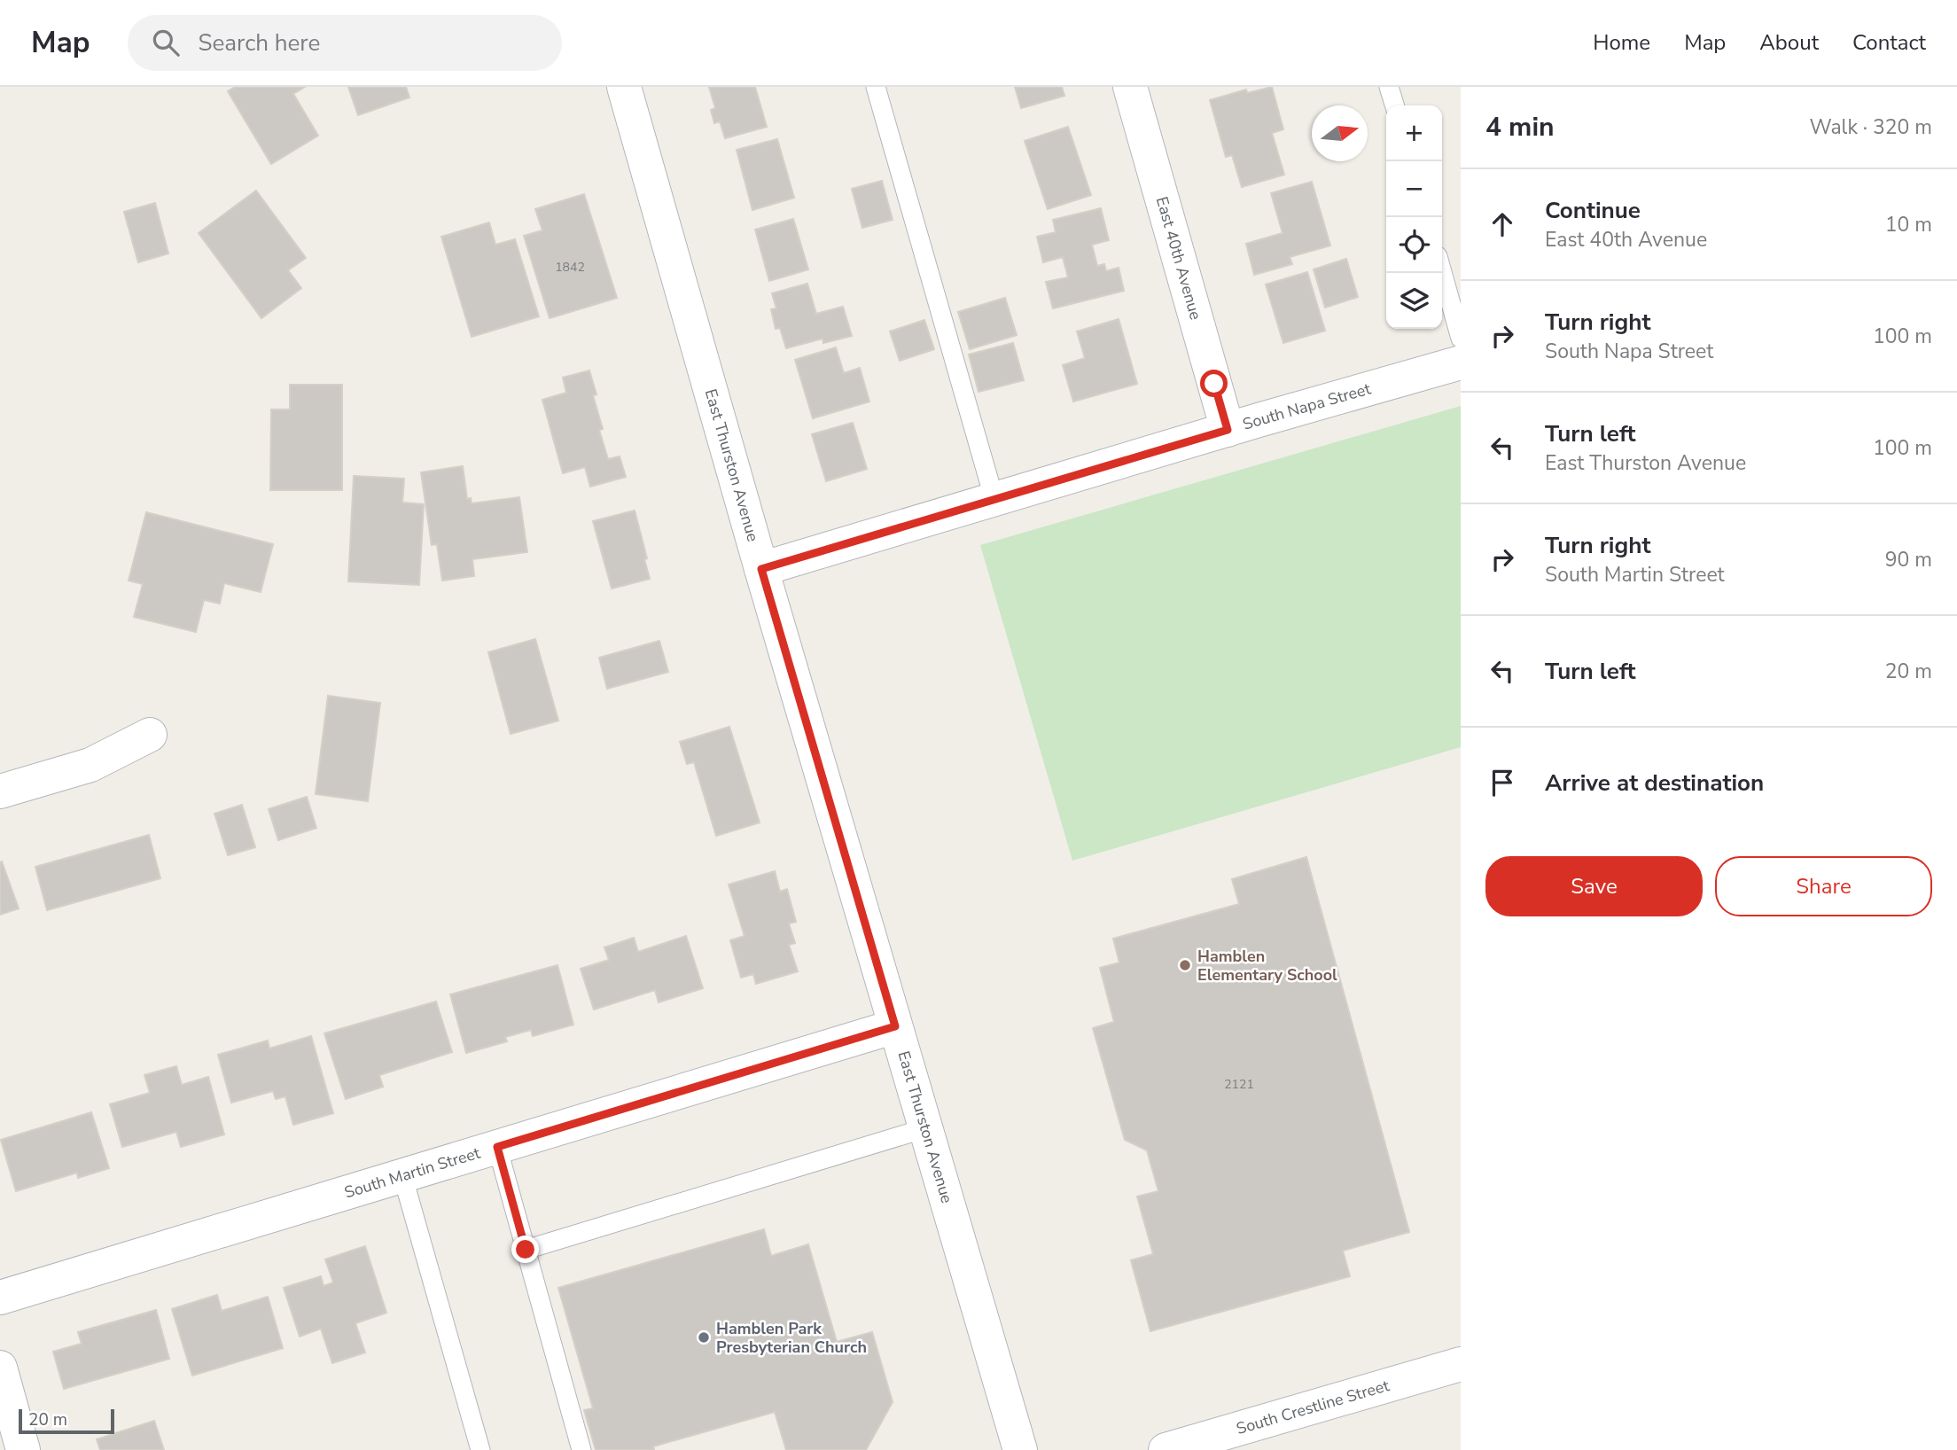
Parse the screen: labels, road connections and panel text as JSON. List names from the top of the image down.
{
  "streets": {
    "street": [
      "East 40th Avenue",
      "South Napa Street",
      "East Thurston Avenue",
      "South Martin Street",
      "South Crestline Street"
    ]
  },
  "crossings": [
    ["East 40th Avenue", "South Napa Street"],
    ["South Napa Street", "East Thurston Avenue"],
    ["East Thurston Avenue", "South Martin Street"]
  ],
  "places": ["Hamblen Elementary School", "Hamblen Park Presbyterian Church"],
  "house_numbers": ["1842", "2121"],
  "scale_bar": "20 m",
  "north": "right",
  "page": {
    "header": "Map",
    "search": "Search here",
    "nav": [
      "Home",
      "Map",
      "About",
      "Contact"
    ],
    "heading": ["4 min", "Walk · 320 m"],
    "map_buttons": ["+", "−"],
    "list": [
      ["Continue", "East 40th Avenue", "10 m"],
      ["Turn right", "South Napa Street", "100 m"],
      ["Turn left", "East Thurston Avenue", "100 m"],
      ["Turn right", "South Martin Street", "90 m"],
      ["Turn left", "20 m"],
      "Arrive at destination"
    ],
    "buttons": ["Save", "Share"],
    "scale": "20 m"
  }
}
